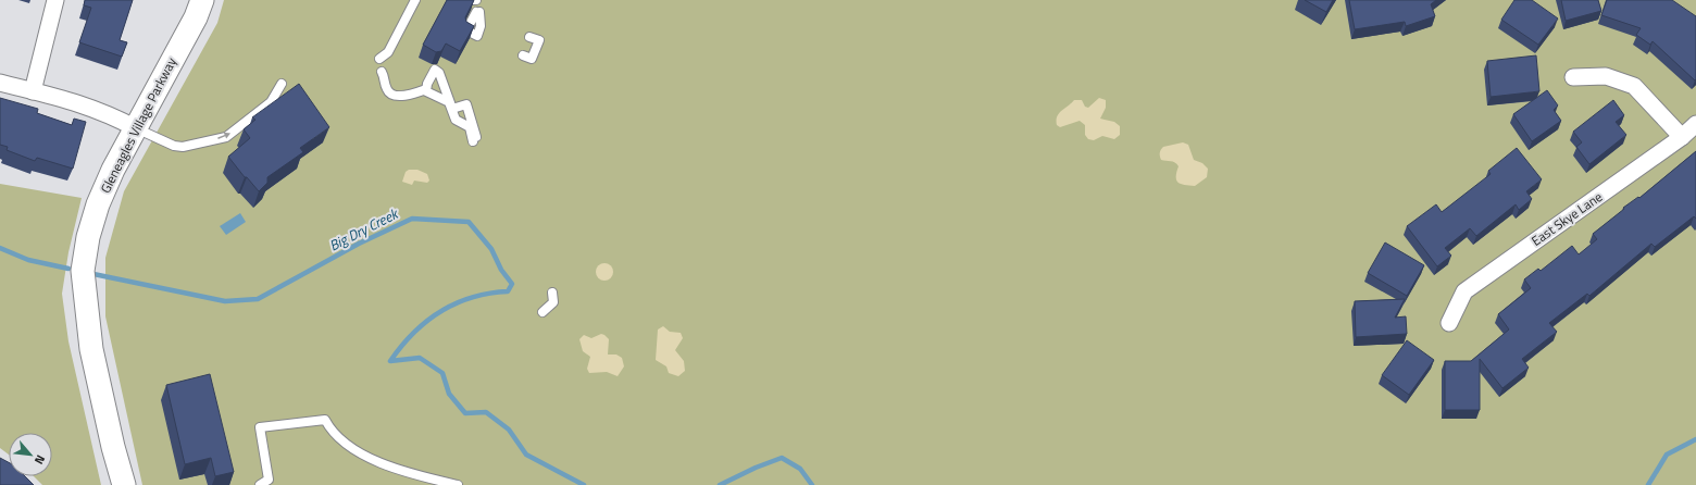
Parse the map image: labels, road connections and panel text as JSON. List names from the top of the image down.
{
  "streets": {
    "street": ["Gleneagles Village Parkway", "East Skye Lane"]
  },
  "water": ["Big Dry Creek"],
  "north": "bottom right"
}
